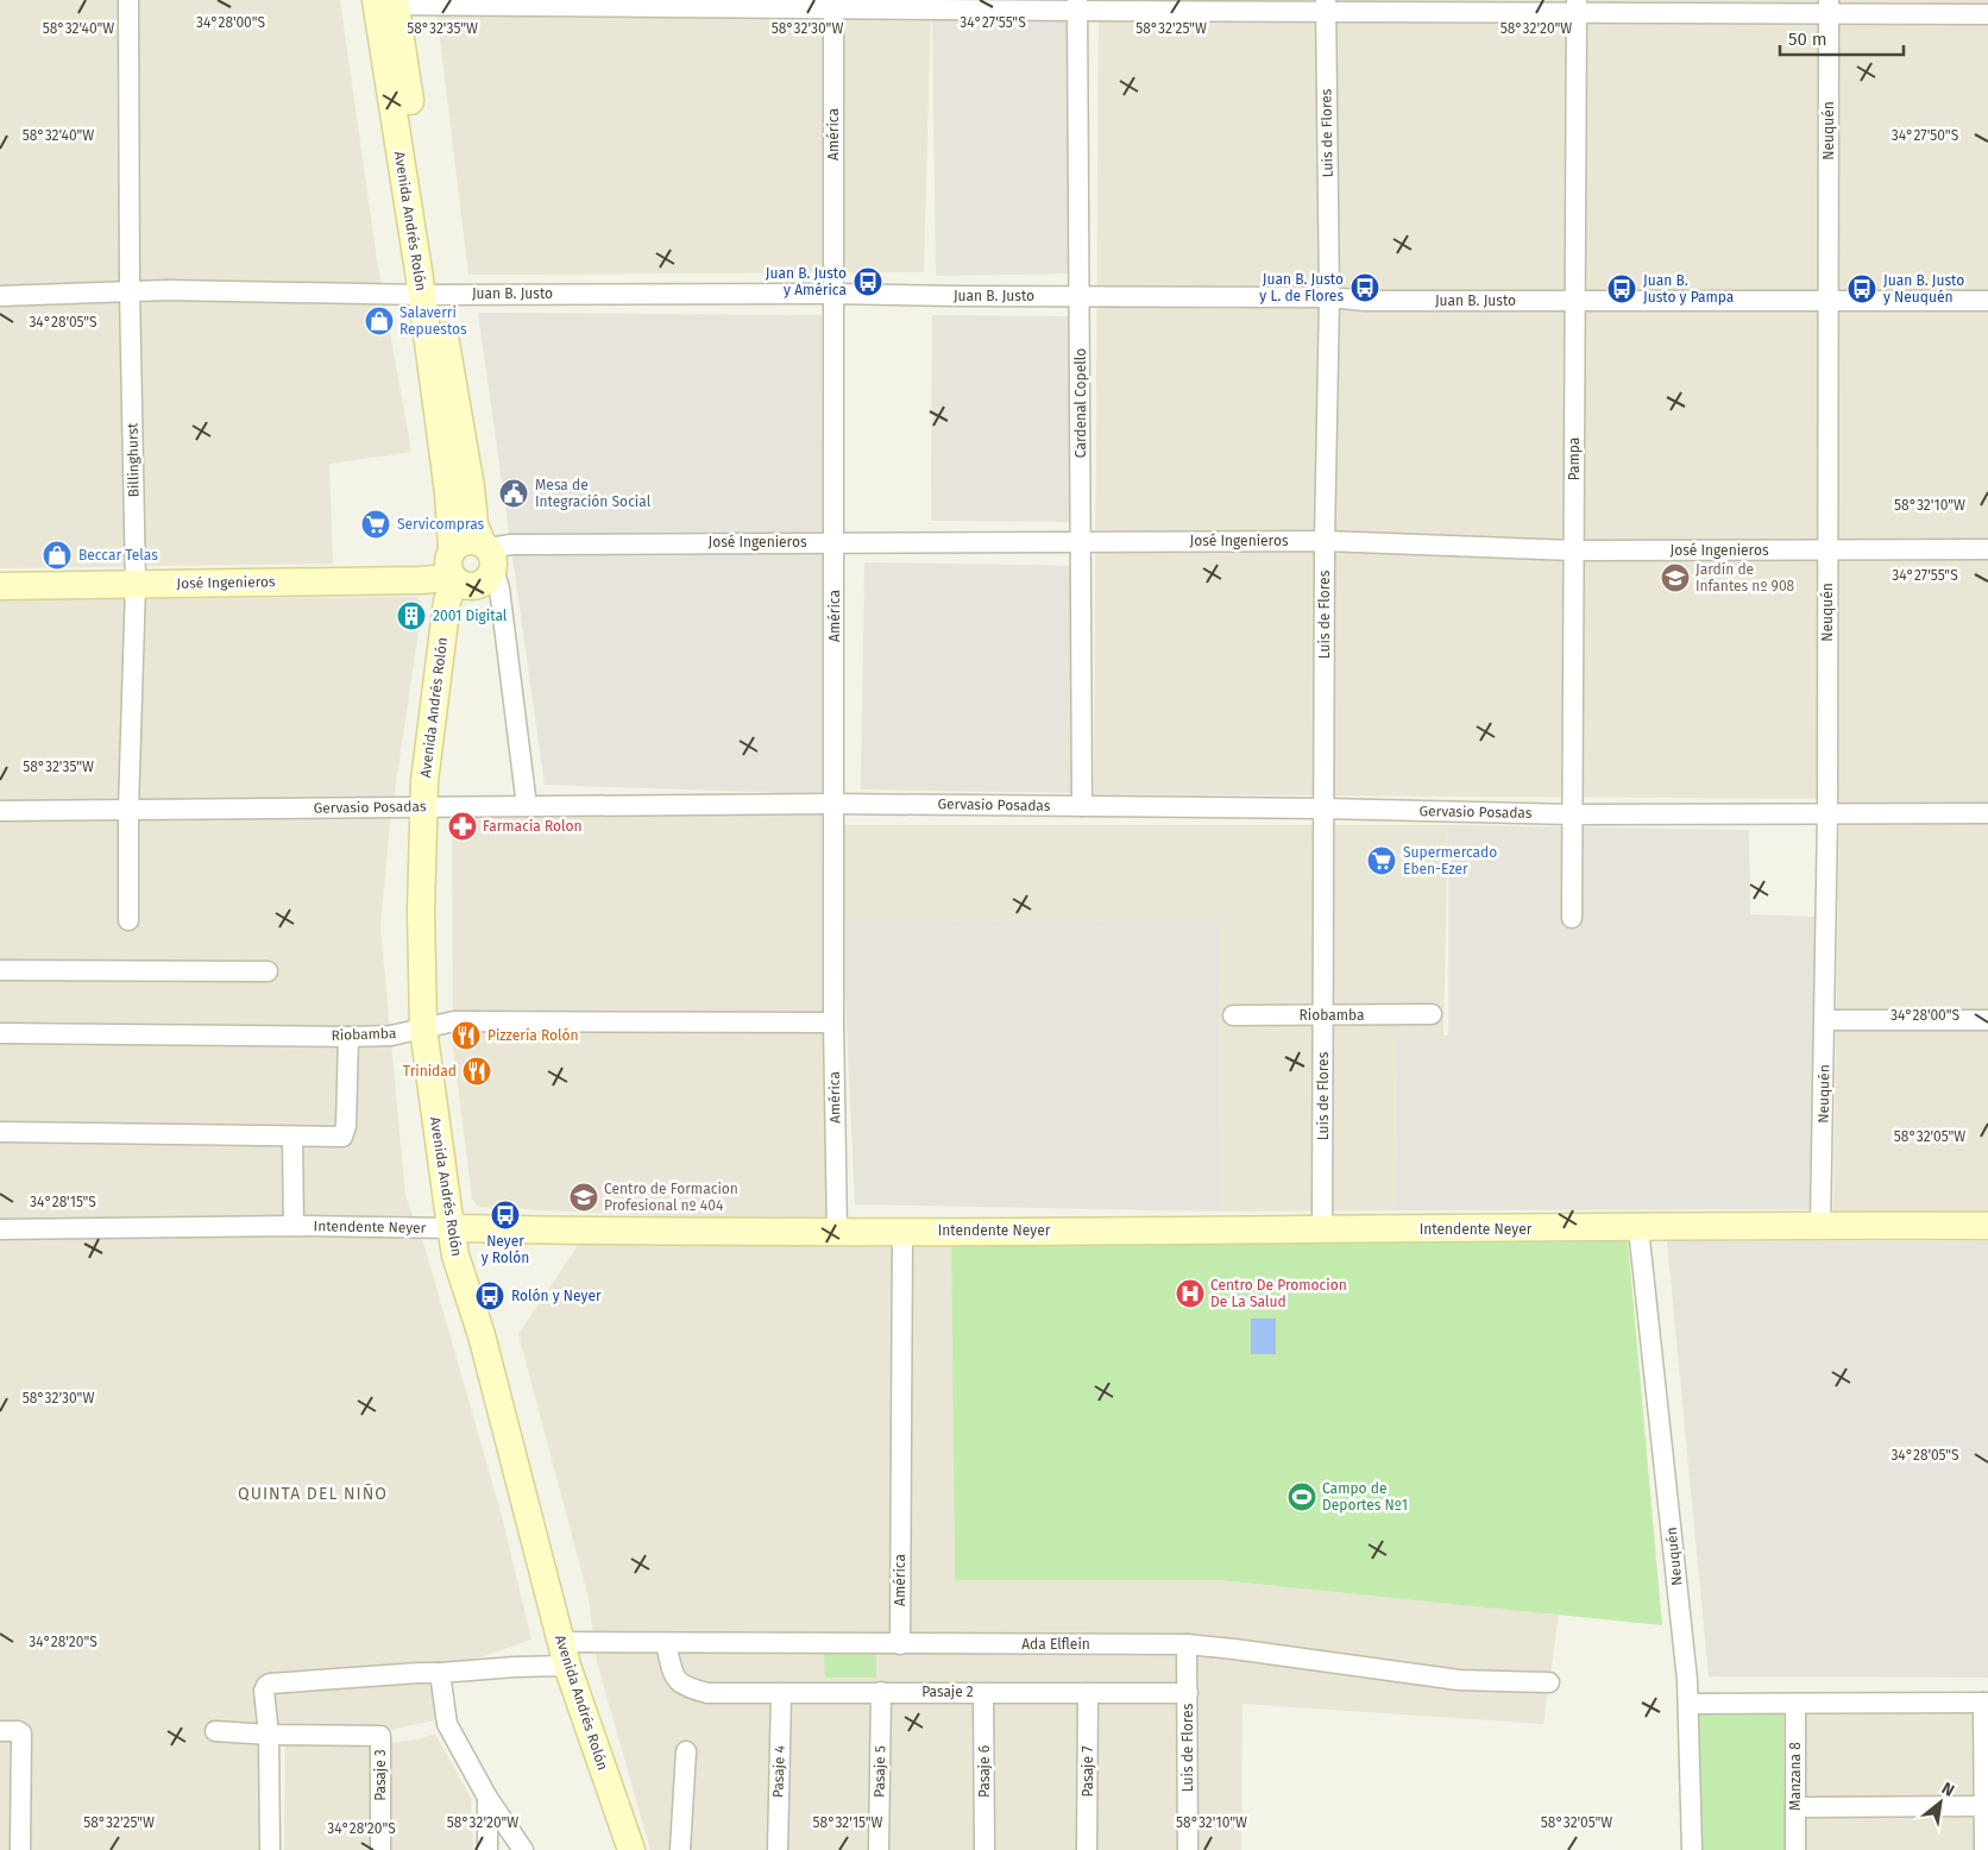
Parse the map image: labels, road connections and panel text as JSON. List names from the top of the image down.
{
  "streets": {
    "main road": ["Avenida Andrés Rolón", "José Ingenieros", "Intendente Neyer"],
    "street": [
      "Neuquén",
      "Luis de Flores",
      "América",
      "Juan B. Justo",
      "Cardenal Copello",
      "Pampa",
      "Billinghurst",
      "Gervasio Posadas",
      "Riobamba",
      "Ada Elflein",
      "Pasaje 2",
      "Pasaje 4",
      "Pasaje 5",
      "Pasaje 6",
      "Pasaje 7",
      "Pasaje 3",
      "Manzana 8"
    ]
  },
  "crossings": [
    ["Neuquén", "Juan B. Justo"],
    ["Neuquén", "José Ingenieros"],
    ["Neuquén", "Gervasio Posadas"],
    ["Neuquén", "Intendente Neyer"],
    ["Luis de Flores", "Juan B. Justo"],
    ["Luis de Flores", "José Ingenieros"],
    ["Luis de Flores", "Gervasio Posadas"],
    ["Luis de Flores", "Riobamba"],
    ["Luis de Flores", "Intendente Neyer"],
    ["Luis de Flores", "Ada Elflein"],
    ["Luis de Flores", "Pasaje 2"],
    ["América", "Juan B. Justo"],
    ["América", "José Ingenieros"],
    ["América", "Gervasio Posadas"],
    ["América", "Riobamba"],
    ["América", "Intendente Neyer"],
    ["América", "Ada Elflein"],
    ["Avenida Andrés Rolón", "Juan B. Justo"],
    ["Avenida Andrés Rolón", "José Ingenieros"],
    ["Avenida Andrés Rolón", "Gervasio Posadas"],
    ["Avenida Andrés Rolón", "Riobamba"],
    ["Avenida Andrés Rolón", "Intendente Neyer"],
    ["Avenida Andrés Rolón", "Ada Elflein"],
    ["Juan B. Justo", "Cardenal Copello"],
    ["Juan B. Justo", "Pampa"],
    ["Juan B. Justo", "Billinghurst"],
    ["Cardenal Copello", "José Ingenieros"],
    ["Cardenal Copello", "Gervasio Posadas"],
    ["Pampa", "José Ingenieros"],
    ["Pampa", "Gervasio Posadas"],
    ["Billinghurst", "José Ingenieros"],
    ["Billinghurst", "Gervasio Posadas"],
    ["Ada Elflein", "Pasaje 2"],
    ["Ada Elflein", "Pasaje 3"],
    ["Pasaje 2", "Pasaje 4"],
    ["Pasaje 2", "Pasaje 5"],
    ["Pasaje 2", "Pasaje 6"],
    ["Pasaje 2", "Pasaje 7"]
  ],
  "districts": ["QUINTA DEL NIÑO"],
  "places": {
    "bus stop": [
      "Juan B. Justo y América",
      "Juan B. Justo y L. de Flores",
      "Juan B. Justo y Pampa",
      "Juan B. Justo y Neuquén",
      "Neyer y Rolón",
      "Rolón y Neyer"
    ],
    "shop": ["Salaverri Repuestos", "Beccar Telas"],
    "public building": ["Mesa de Integración Social"],
    "supermarket": ["Servicompras", "Supermercado Eben-Ezer"],
    "school or university": ["Jardín de Infantes nº 908", "Centro de Formacion Profesional nº 404"],
    "building": ["2001 Digital"],
    "pharmacy": ["Farmacia Rolon"],
    "restaurant": ["Pizzería Rolón", "Trinidad"],
    "hospital": ["Centro De Promocion De La Salud"],
    "sports": ["Campo de Deportes Nº1"]
  },
  "scale_bar": "50 m",
  "north": "top right",
  "coordinates": [
    "34°28'00\"S",
    "34°27'55\"S",
    "58°32'40\"W",
    "58°32'35\"W",
    "58°32'30\"W",
    "58°32'25\"W",
    "58°32'20\"W",
    "34°27'50\"S",
    "34°28'05\"S",
    "58°32'10\"W",
    "58°32'05\"W",
    "34°28'15\"S",
    "34°28'20\"S",
    "58°32'15\"W"
  ]
}
